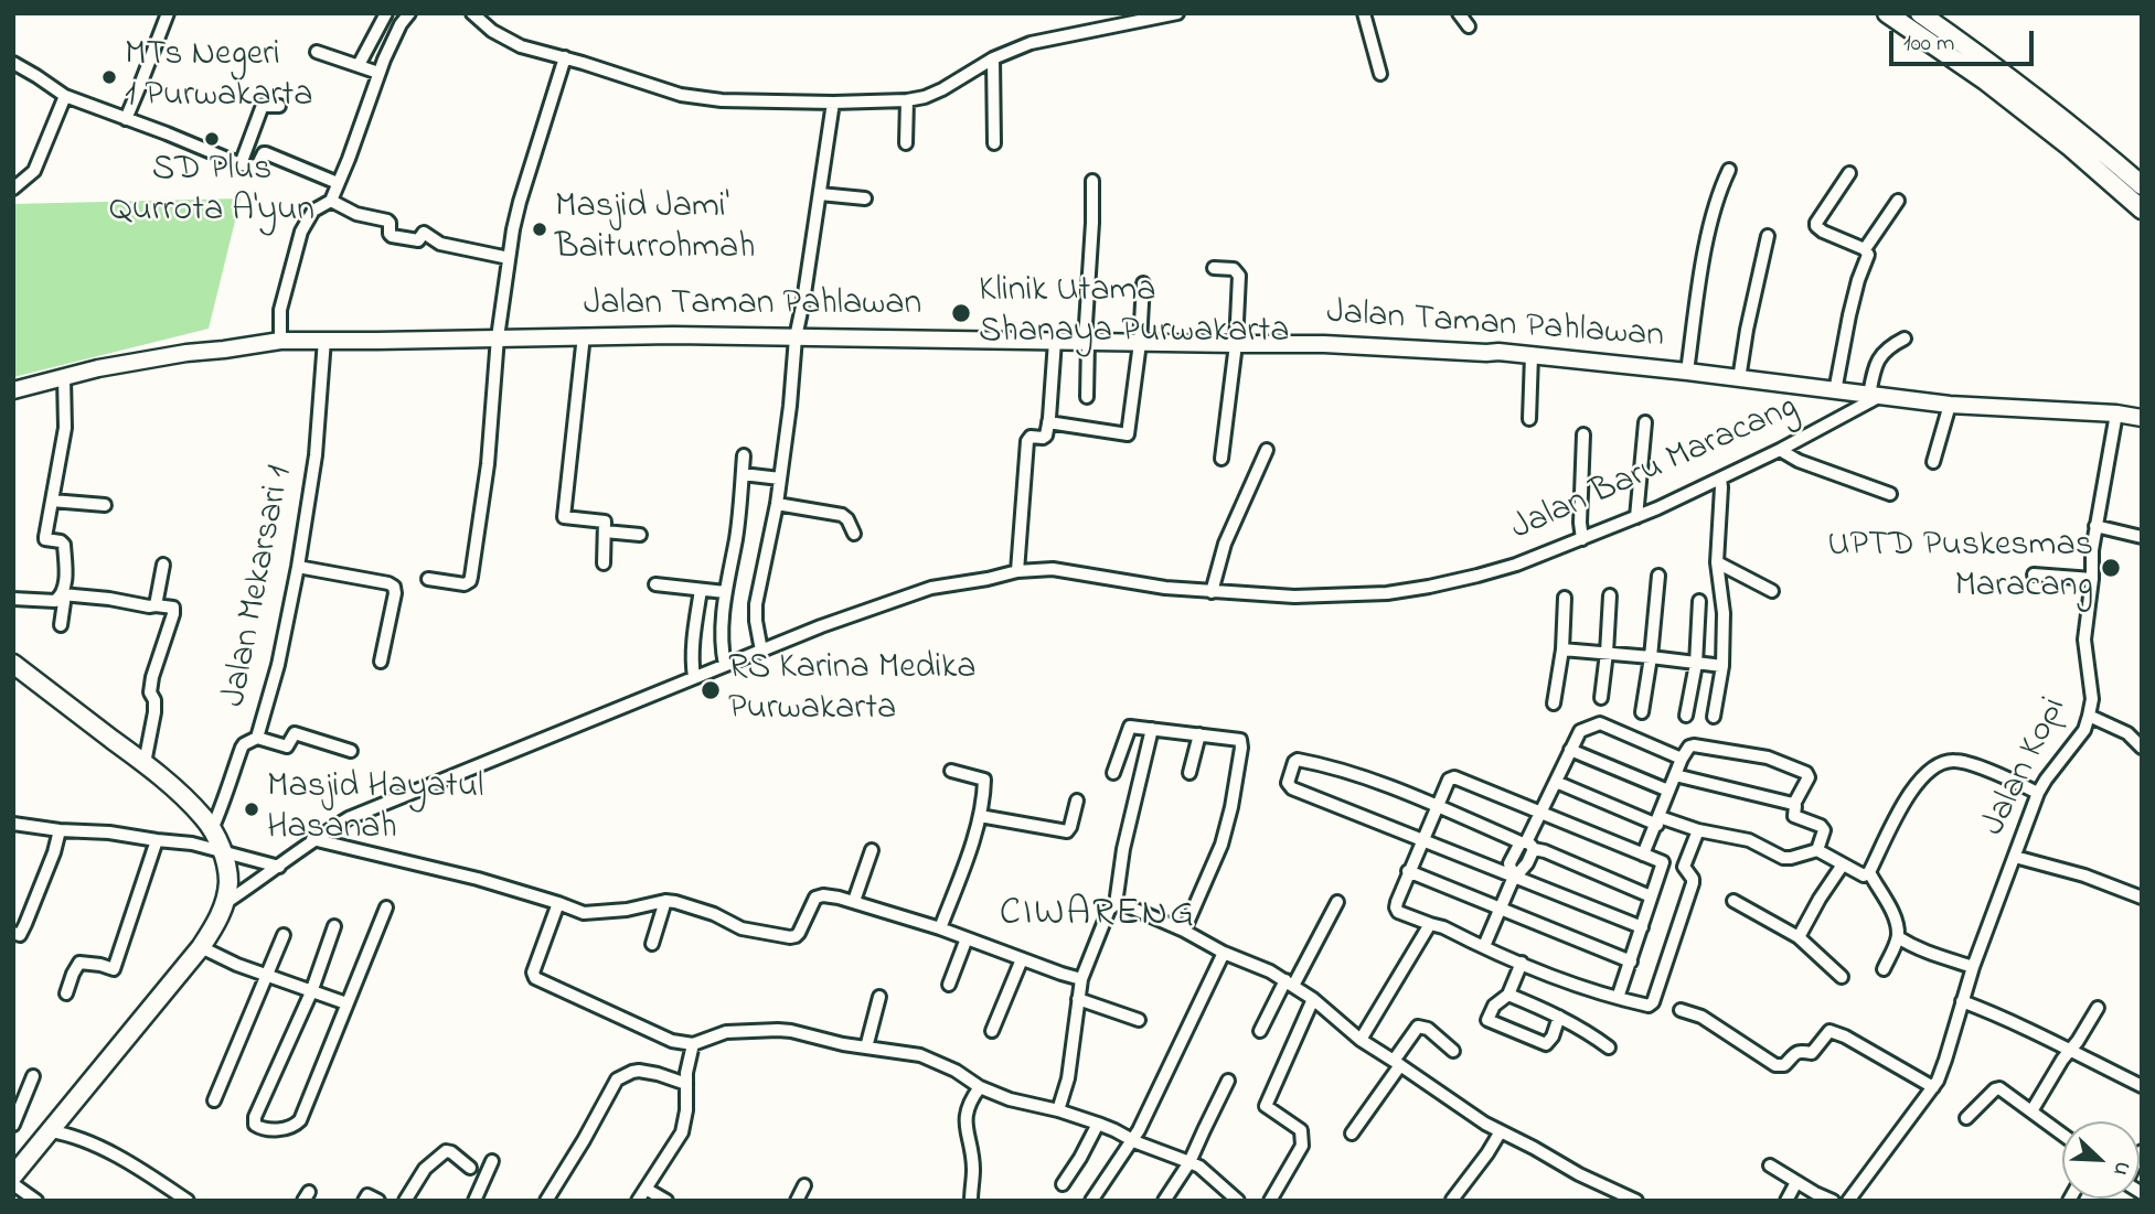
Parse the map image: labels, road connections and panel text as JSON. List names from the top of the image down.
{
  "streets": {
    "main road": ["Jalan Taman Pahlawan"],
    "street": ["Jalan Baru Maracang", "Jalan Mekarsari 1", "Jalan Kopi"]
  },
  "crossings": [
    ["Jalan Taman Pahlawan", "Jalan Baru Maracang"],
    ["Jalan Taman Pahlawan", "Jalan Mekarsari 1"],
    ["Jalan Taman Pahlawan", "Jalan Kopi"]
  ],
  "districts": ["CIWARENG"],
  "places": [
    "MTs Negeri 1 Purwakarta",
    "SD Plus Qurrota A'yun",
    "Masjid Jami' Baiturrohmah",
    "Klinik Utama Shanaya Purwakarta",
    "UPTD Puskesmas Maracang",
    "RS Karina Medika Purwakarta",
    "Masjid Hayatul Hasanah"
  ],
  "scale_bar": "100 m",
  "north": "bottom right"
}
